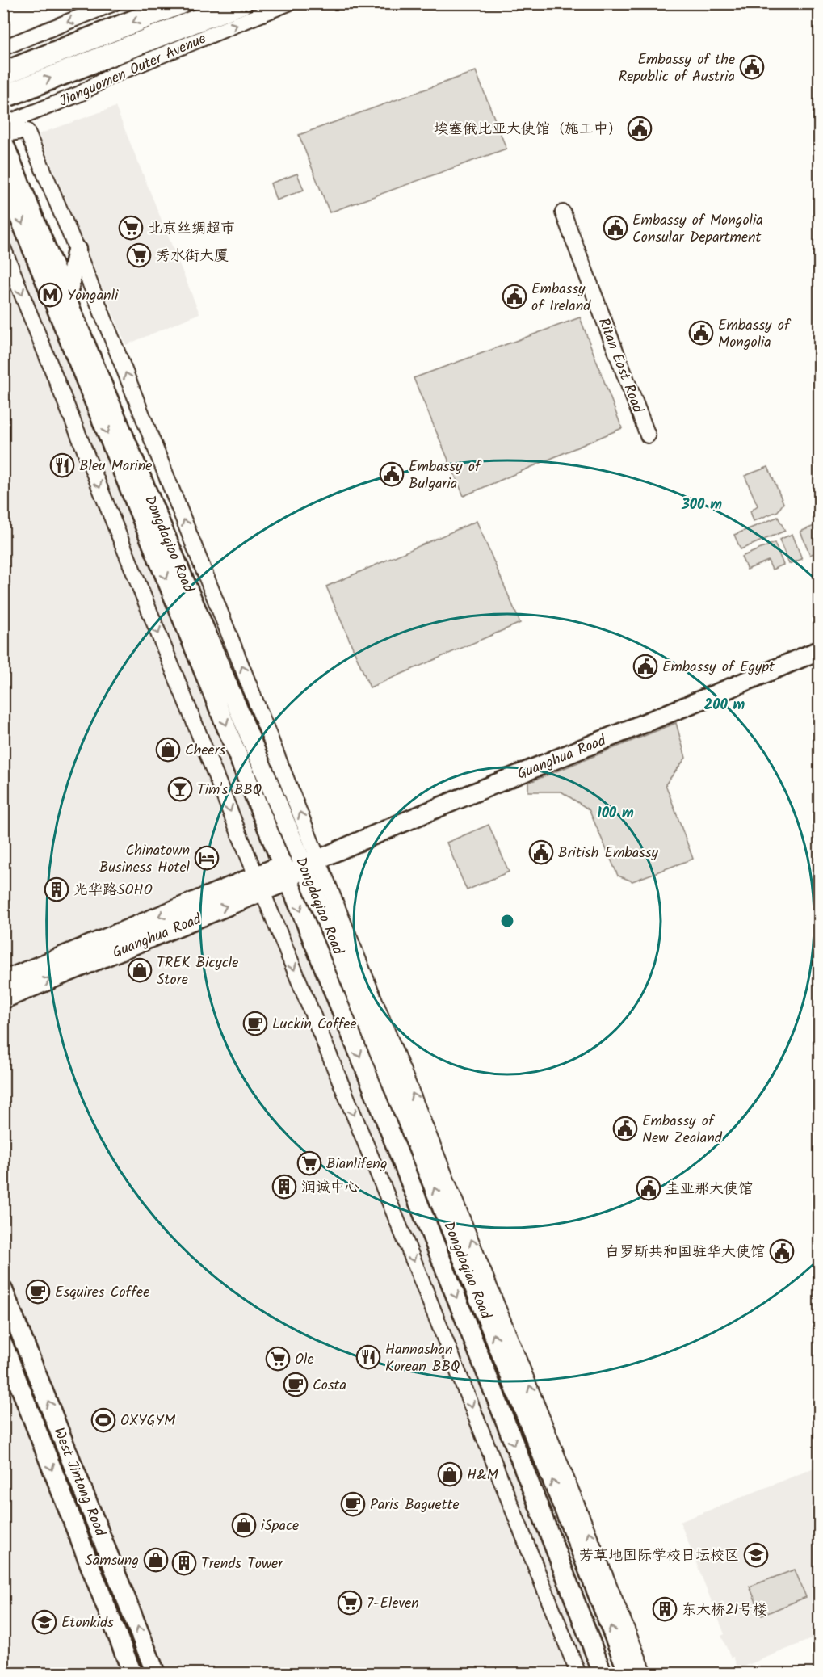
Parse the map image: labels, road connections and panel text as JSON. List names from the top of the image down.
{
  "streets": {
    "highway": ["Jianguomen Outer Avenue"],
    "main road": ["Dongdaqiao Road", "Guanghua Road", "West Jintong Road"],
    "street": ["Ritan East Road"]
  },
  "crossings": [
    ["Dongdaqiao Road", "Guanghua Road"]
  ],
  "places": {
    "public building": [
      "Embassy of the Republic of Austria",
      "埃塞俄比亚大使馆（施工中）",
      "Embassy of Mongolia Consular Department",
      "Embassy of Ireland",
      "Embassy of Mongolia",
      "Embassy of Bulgaria",
      "Embassy of Egypt",
      "British Embassy",
      "Embassy of New Zealand",
      "圭亚那大使馆",
      "白罗斯共和国驻华大使馆"
    ],
    "supermarket": [
      "北京丝绸超市",
      "秀水街大厦",
      "Bianlifeng",
      "Ole",
      "7-Eleven"
    ],
    "metro station": ["Yonganli"],
    "restaurant": ["Bleu Marine", "Hannashan Korean BBQ"],
    "shop": [
      "Cheers",
      "TREK Bicycle Store",
      "H&M",
      "iSpace",
      "Samsung"
    ],
    "bar": ["Tim's BBQ"],
    "hotel": ["Chinatown Business Hotel"],
    "building": [
      "光华路SOHO",
      "润诚中心",
      "Trends Tower",
      "东大桥21号楼"
    ],
    "cafe": [
      "Luckin Coffee",
      "Esquires Coffee",
      "Costa",
      "Paris Baguette"
    ],
    "sports": ["OXYGYM"],
    "school or university": ["芳草地国际学校日坛校区", "Etonkids"]
  },
  "rings": ["300 m", "200 m", "100 m"]
}
